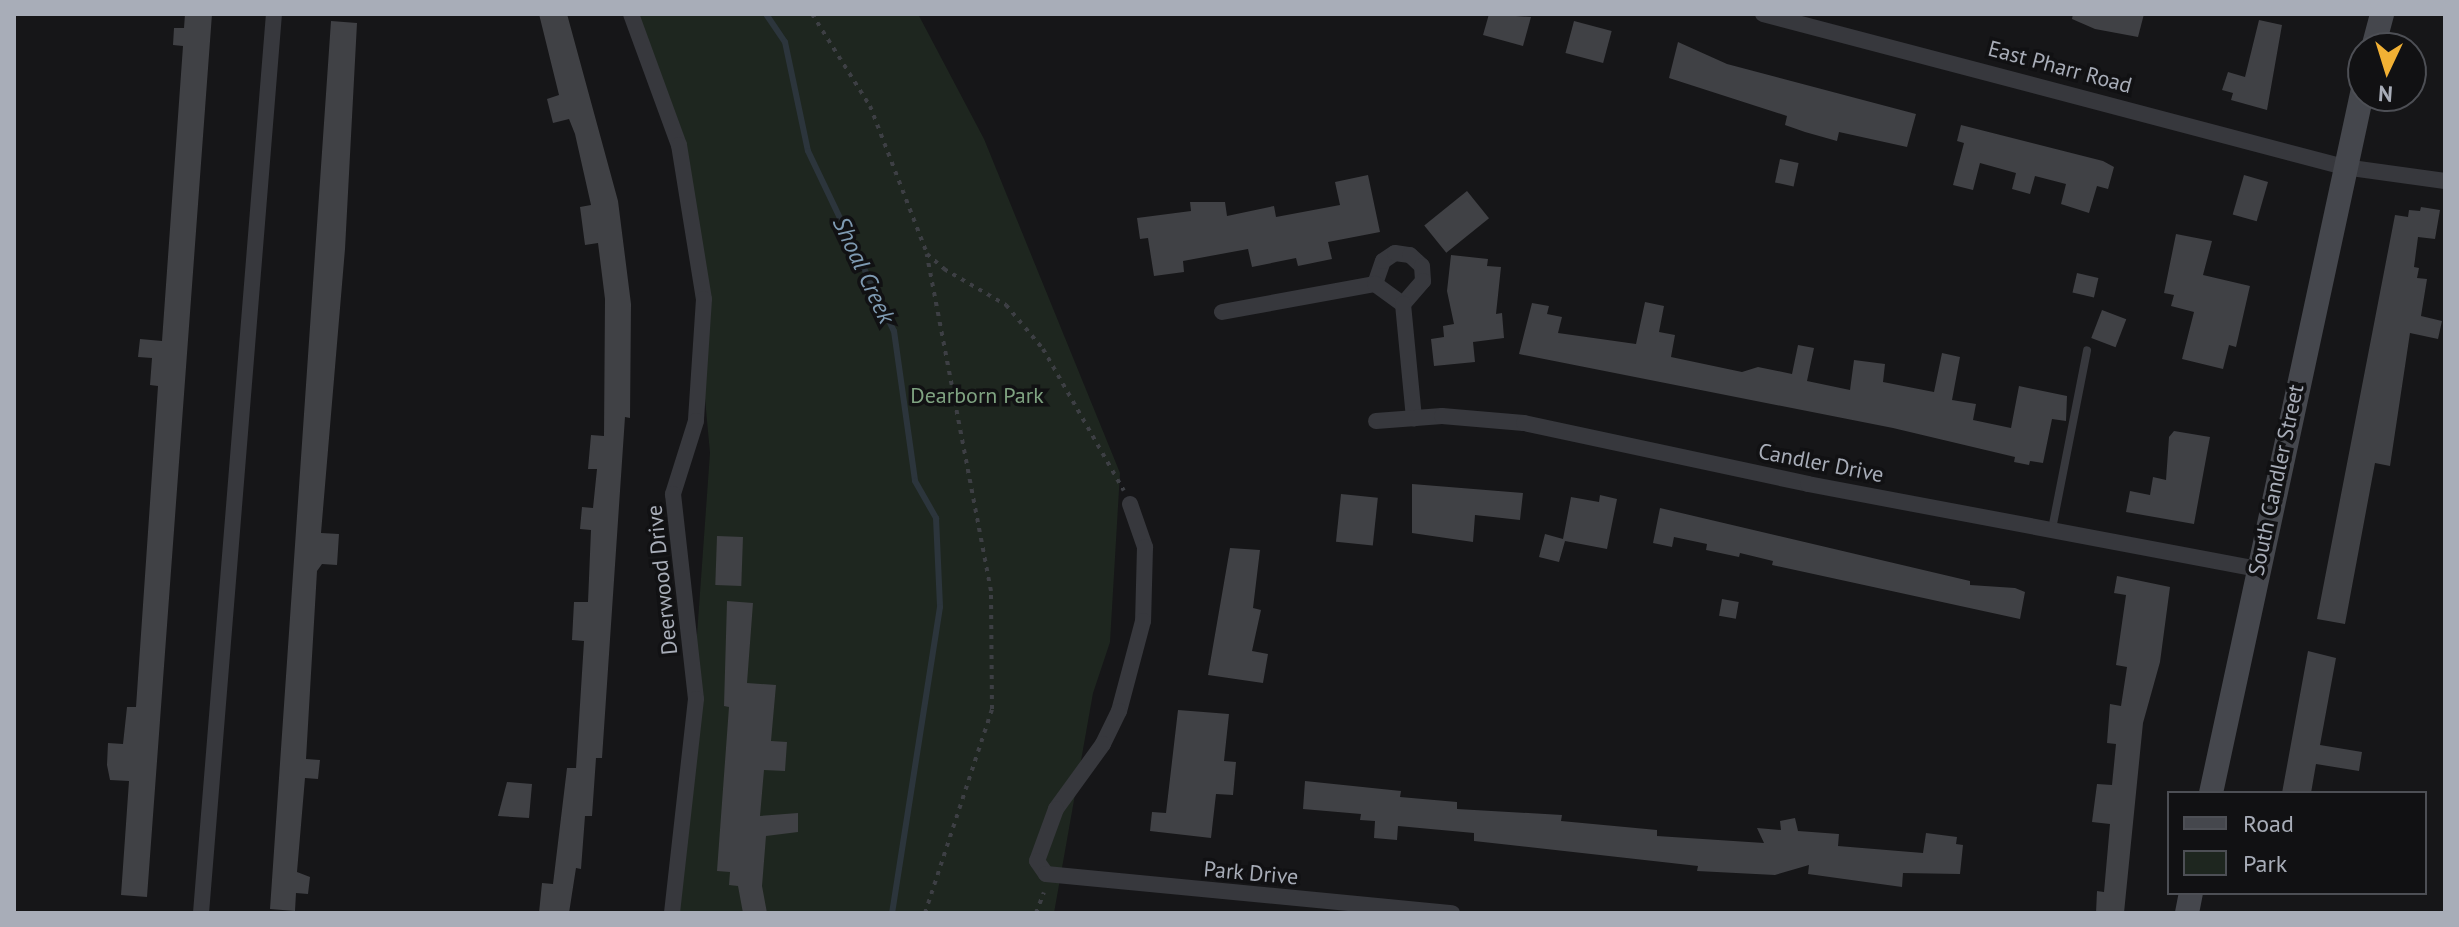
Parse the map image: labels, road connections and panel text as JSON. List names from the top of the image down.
{
  "streets": {
    "main road": ["South Candler Street"],
    "street": [
      "East Pharr Road",
      "Candler Drive",
      "Deerwood Drive",
      "Park Drive"
    ]
  },
  "crossings": [
    ["East Pharr Road", "South Candler Street"],
    ["Candler Drive", "South Candler Street"]
  ],
  "water": ["Shoal Creek"],
  "parks": ["Dearborn Park"],
  "legend": ["Road", "Park"],
  "north": "bottom"
}
